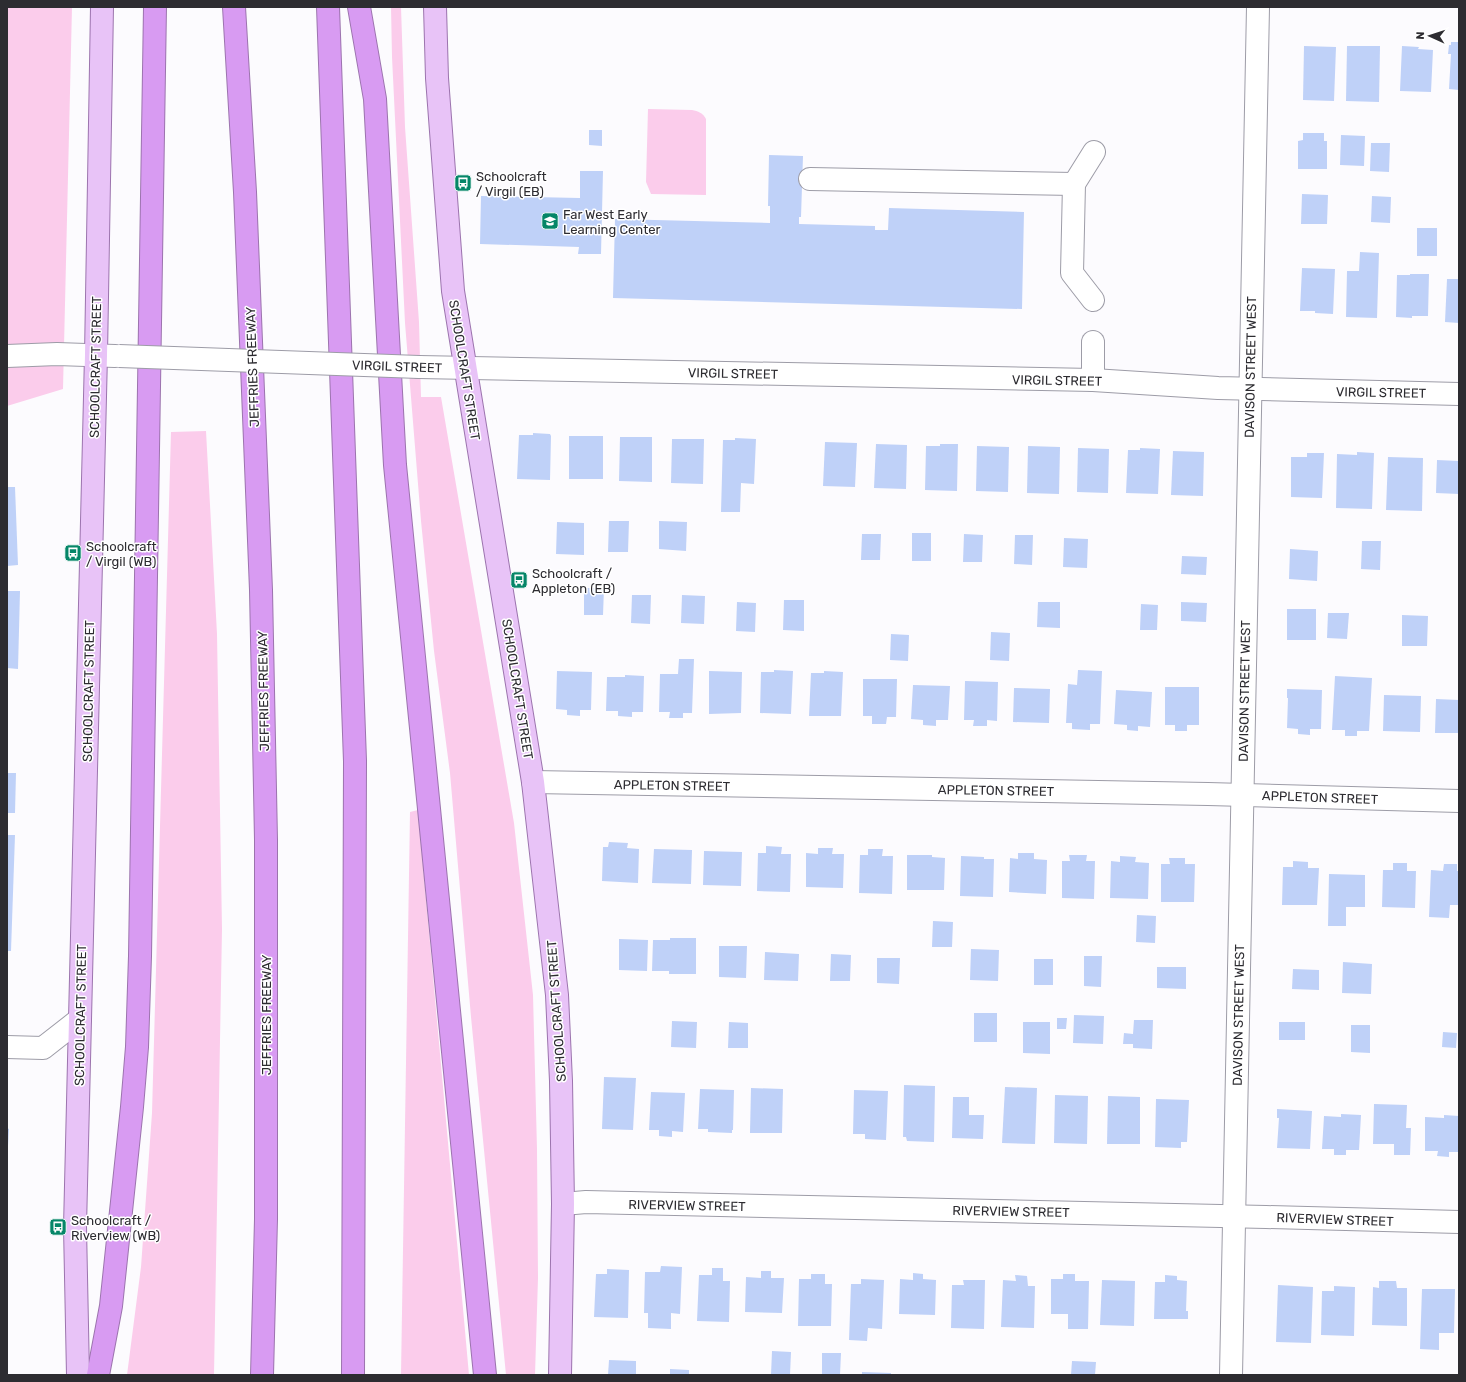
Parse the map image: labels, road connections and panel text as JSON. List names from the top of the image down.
{
  "streets": {
    "highway": ["JEFFRIES FREEWAY"],
    "main road": ["SCHOOLCRAFT STREET"],
    "street": [
      "VIRGIL STREET",
      "DAVISON STREET WEST",
      "APPLETON STREET",
      "RIVERVIEW STREET"
    ]
  },
  "crossings": [
    ["VIRGIL STREET", "SCHOOLCRAFT STREET"],
    ["VIRGIL STREET", "DAVISON STREET WEST"],
    ["SCHOOLCRAFT STREET", "APPLETON STREET"],
    ["SCHOOLCRAFT STREET", "RIVERVIEW STREET"],
    ["DAVISON STREET WEST", "APPLETON STREET"],
    ["DAVISON STREET WEST", "RIVERVIEW STREET"]
  ],
  "places": {
    "bus stop": [
      "Schoolcraft / Virgil (EB)",
      "Schoolcraft / Virgil (WB)",
      "Schoolcraft / Appleton (EB)",
      "Schoolcraft / Riverview (WB)"
    ],
    "school or university": ["Far West Early Learning Center"]
  },
  "north": "left"
}
